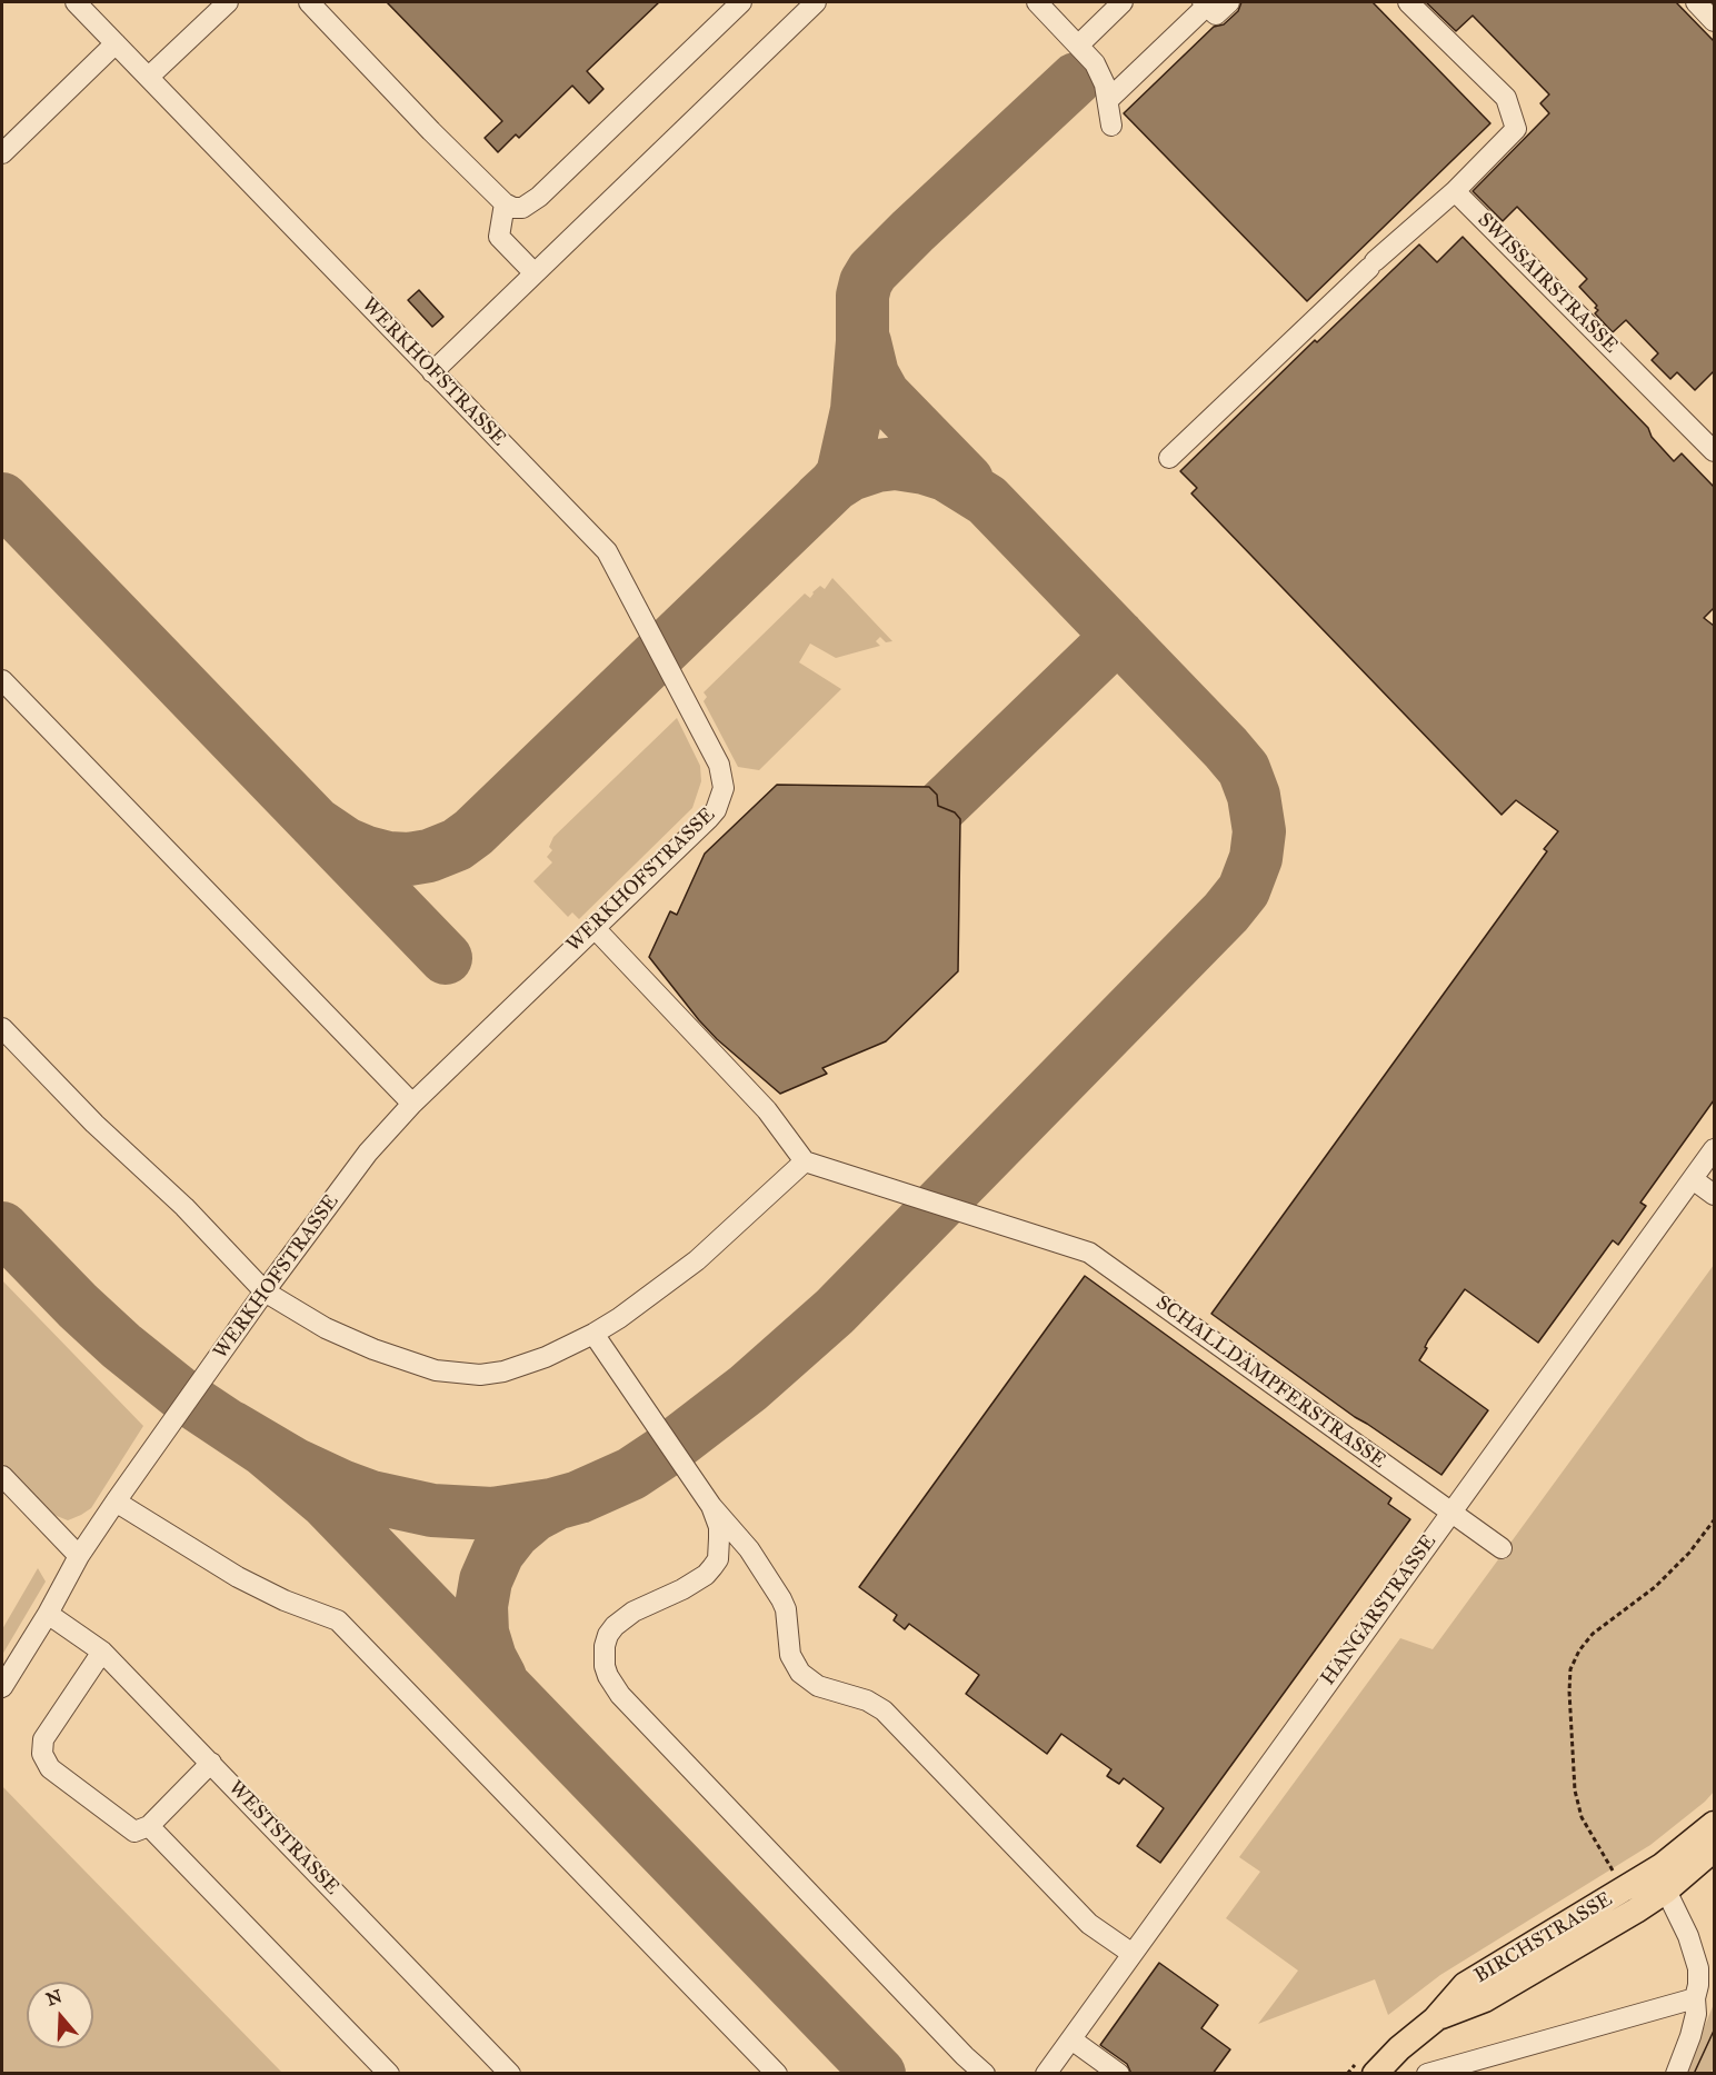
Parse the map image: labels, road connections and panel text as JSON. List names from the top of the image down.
{
  "streets": {
    "main road": ["BIRCHSTRASSE"],
    "street": [
      "SWISSAIRSTRASSE",
      "WERKHOFSTRASSE",
      "SCHALLDÄMPFERSTRASSE",
      "HANGARSTRASSE",
      "WESTSTRASSE"
    ]
  },
  "crossings": [
    ["WERKHOFSTRASSE", "WESTSTRASSE"],
    ["SCHALLDÄMPFERSTRASSE", "HANGARSTRASSE"]
  ],
  "north": "top"
}
